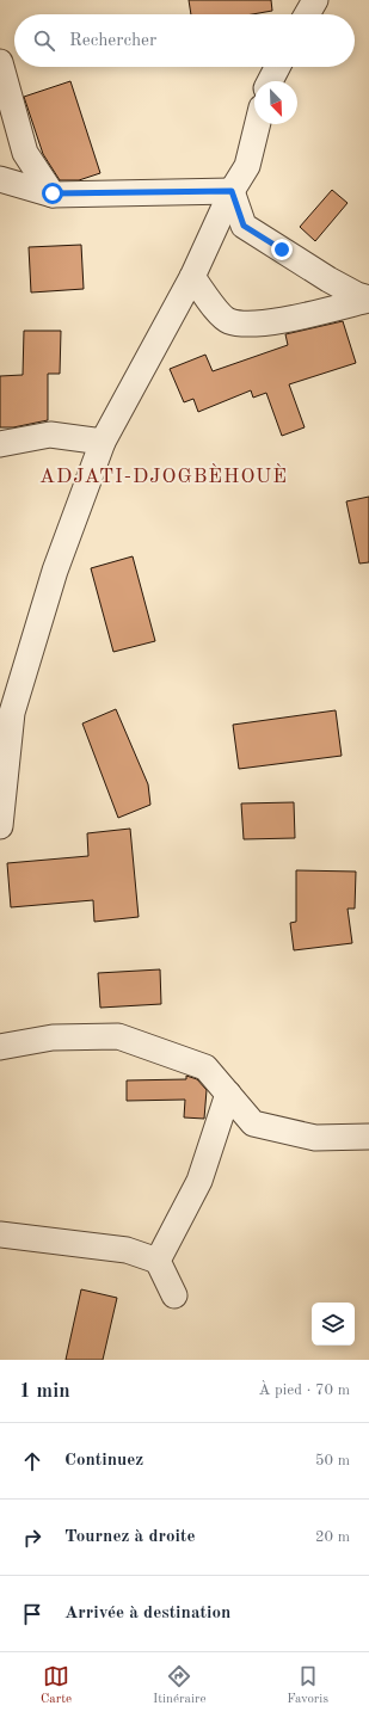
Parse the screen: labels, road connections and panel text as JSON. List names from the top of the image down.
{
  "districts": ["ADJATI-DJOGBÈHOUÈ"],
  "north": "bottom right",
  "page": {
    "search": "Rechercher",
    "heading": ["1 min", "À pied · 70 m"],
    "list": [
      ["Continuez", "50 m"],
      ["Tournez à droite", "20 m"],
      "Arrivée à destination"
    ],
    "nav": ["Carte", "Itinéraire", "Favoris"]
  }
}
